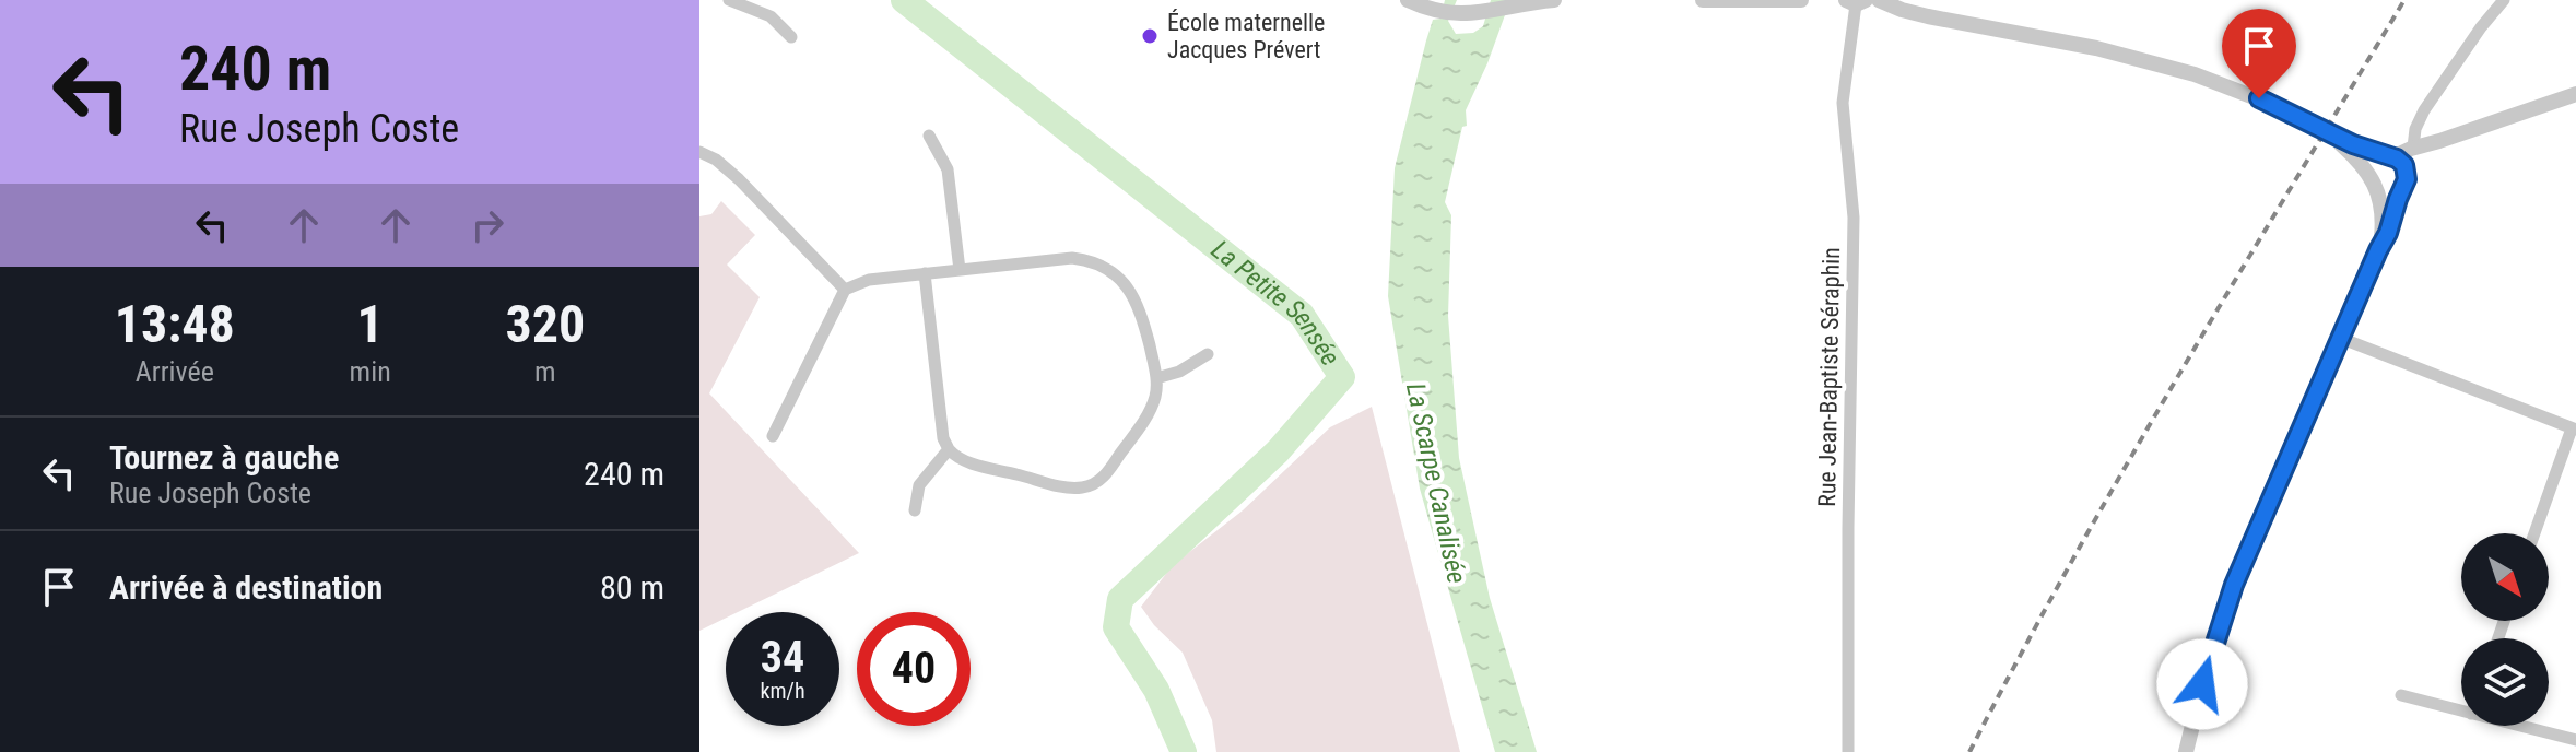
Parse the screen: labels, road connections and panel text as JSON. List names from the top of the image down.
{
  "streets": {
    "street": ["Rue Jean-Baptiste Séraphin"]
  },
  "water": ["La Petite Sensée", "La Scarpe Canalisée"],
  "places": ["École maternelle Jacques Prévert"],
  "north": "bottom right",
  "page": {
    "turn": ["240 m", "Rue Joseph Coste"],
    "eta": [
      "13:48",
      "Arrivée",
      "1",
      "min",
      "320",
      "m"
    ],
    "list": [
      {
        "name": "Tournez à gauche",
        "note": "Rue Joseph Coste",
        "value": "240 m"
      },
      {
        "name": "Arrivée à destination",
        "value": "80 m"
      }
    ],
    "speed": "34 km/h",
    "limit": "40"
  }
}
